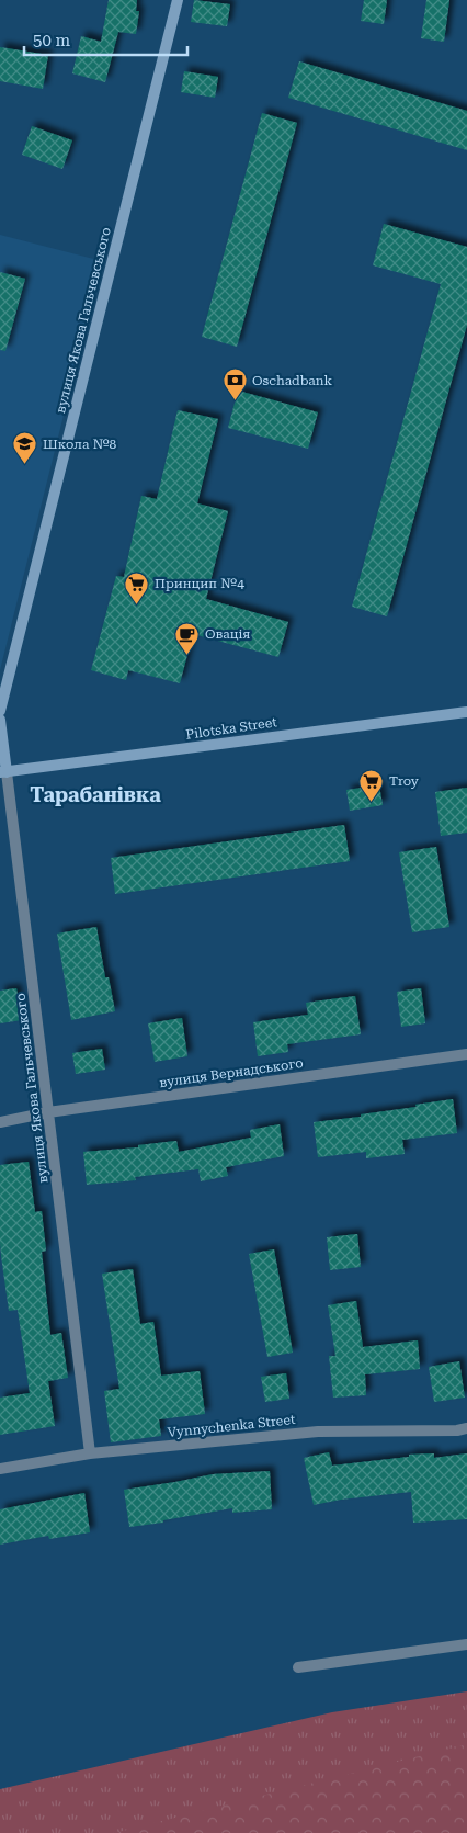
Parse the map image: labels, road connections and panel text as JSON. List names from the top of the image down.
{
  "streets": {
    "street": [
      "вулиця Якова Гальчевського",
      "Pilotska Street",
      "вулиця Вернадського",
      "Vynnychenka Street"
    ]
  },
  "crossings": [
    ["вулиця Якова Гальчевського", "Pilotska Street"],
    ["вулиця Якова Гальчевського", "вулиця Вернадського"],
    ["вулиця Якова Гальчевського", "Vynnychenka Street"]
  ],
  "districts": ["Тарабанівка"],
  "places": {
    "bank": ["Oschadbank"],
    "school or university": ["Школа №8"],
    "supermarket": ["Принцип №4", "Troy"],
    "cafe": ["Овація"]
  },
  "scale_bar": "50 m"
}
